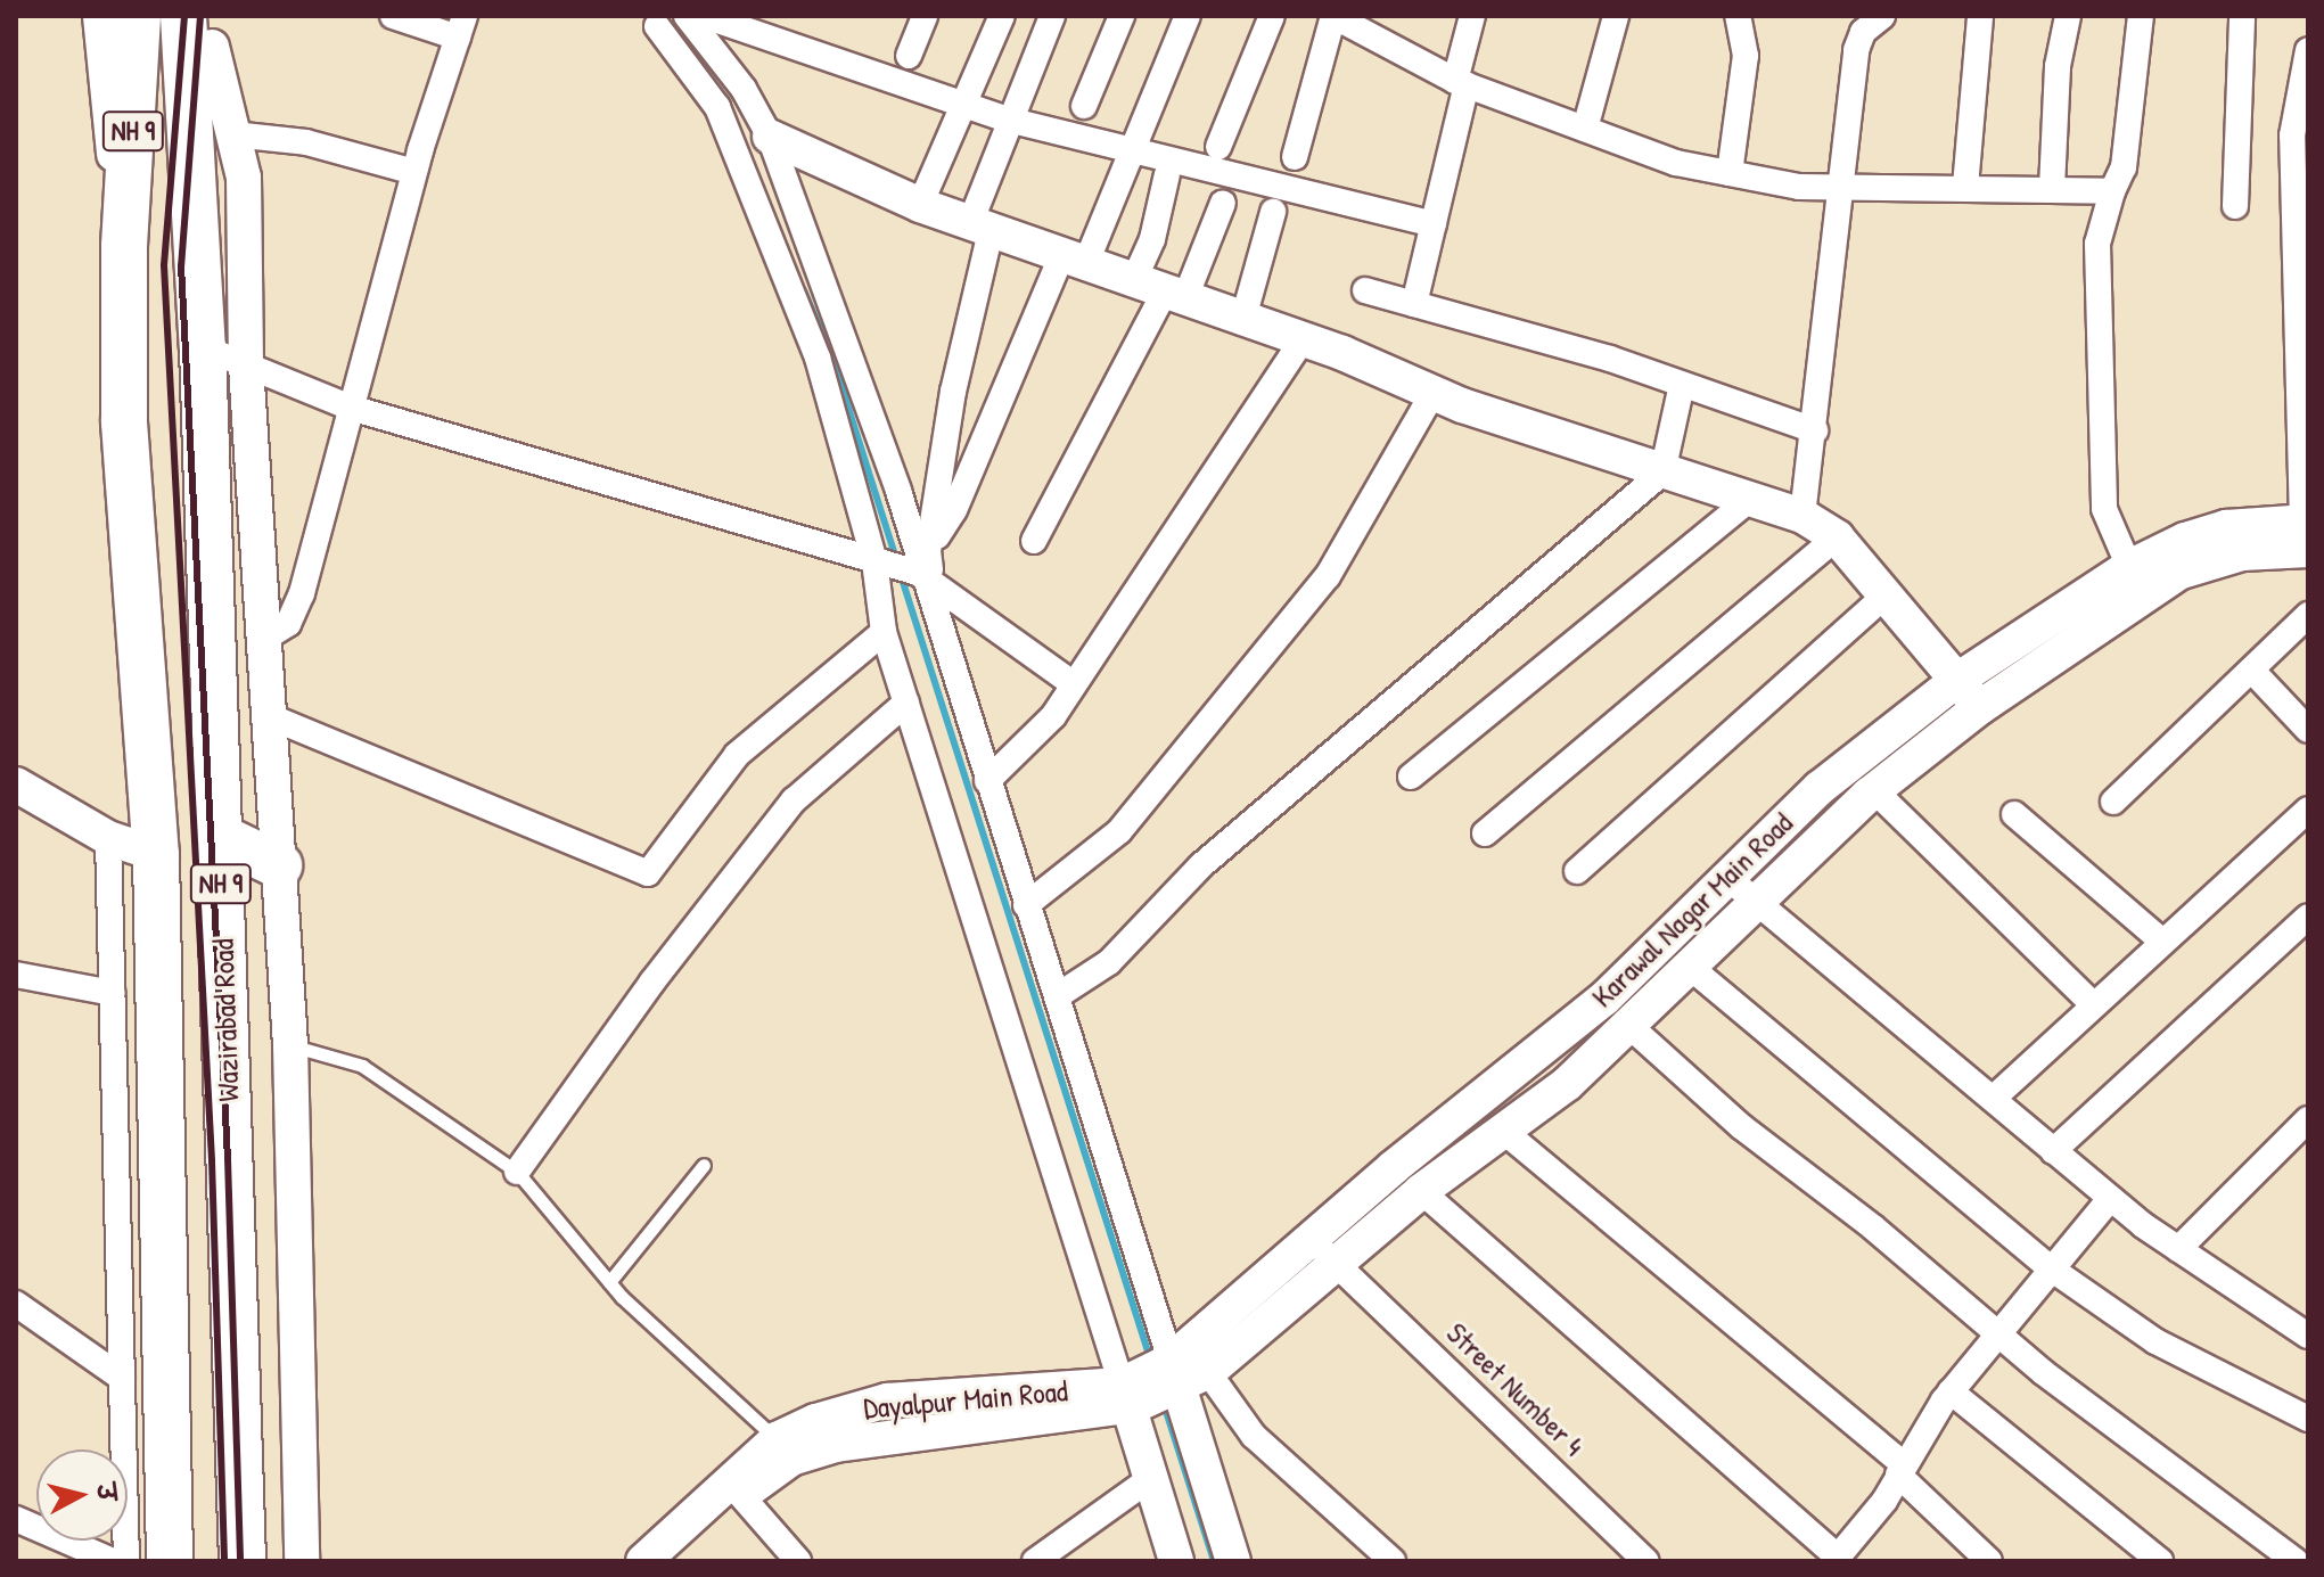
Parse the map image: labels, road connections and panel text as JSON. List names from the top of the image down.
{
  "streets": {
    "highway": ["NH 9", "Wazirabad Road"],
    "street": ["Karawal Nagar Main Road", "Street Number 4", "Dayalpur Main Road"]
  },
  "crossings": [
    ["Karawal Nagar Main Road", "Street Number 4"],
    ["Karawal Nagar Main Road", "Dayalpur Main Road"]
  ],
  "north": "right"
}
